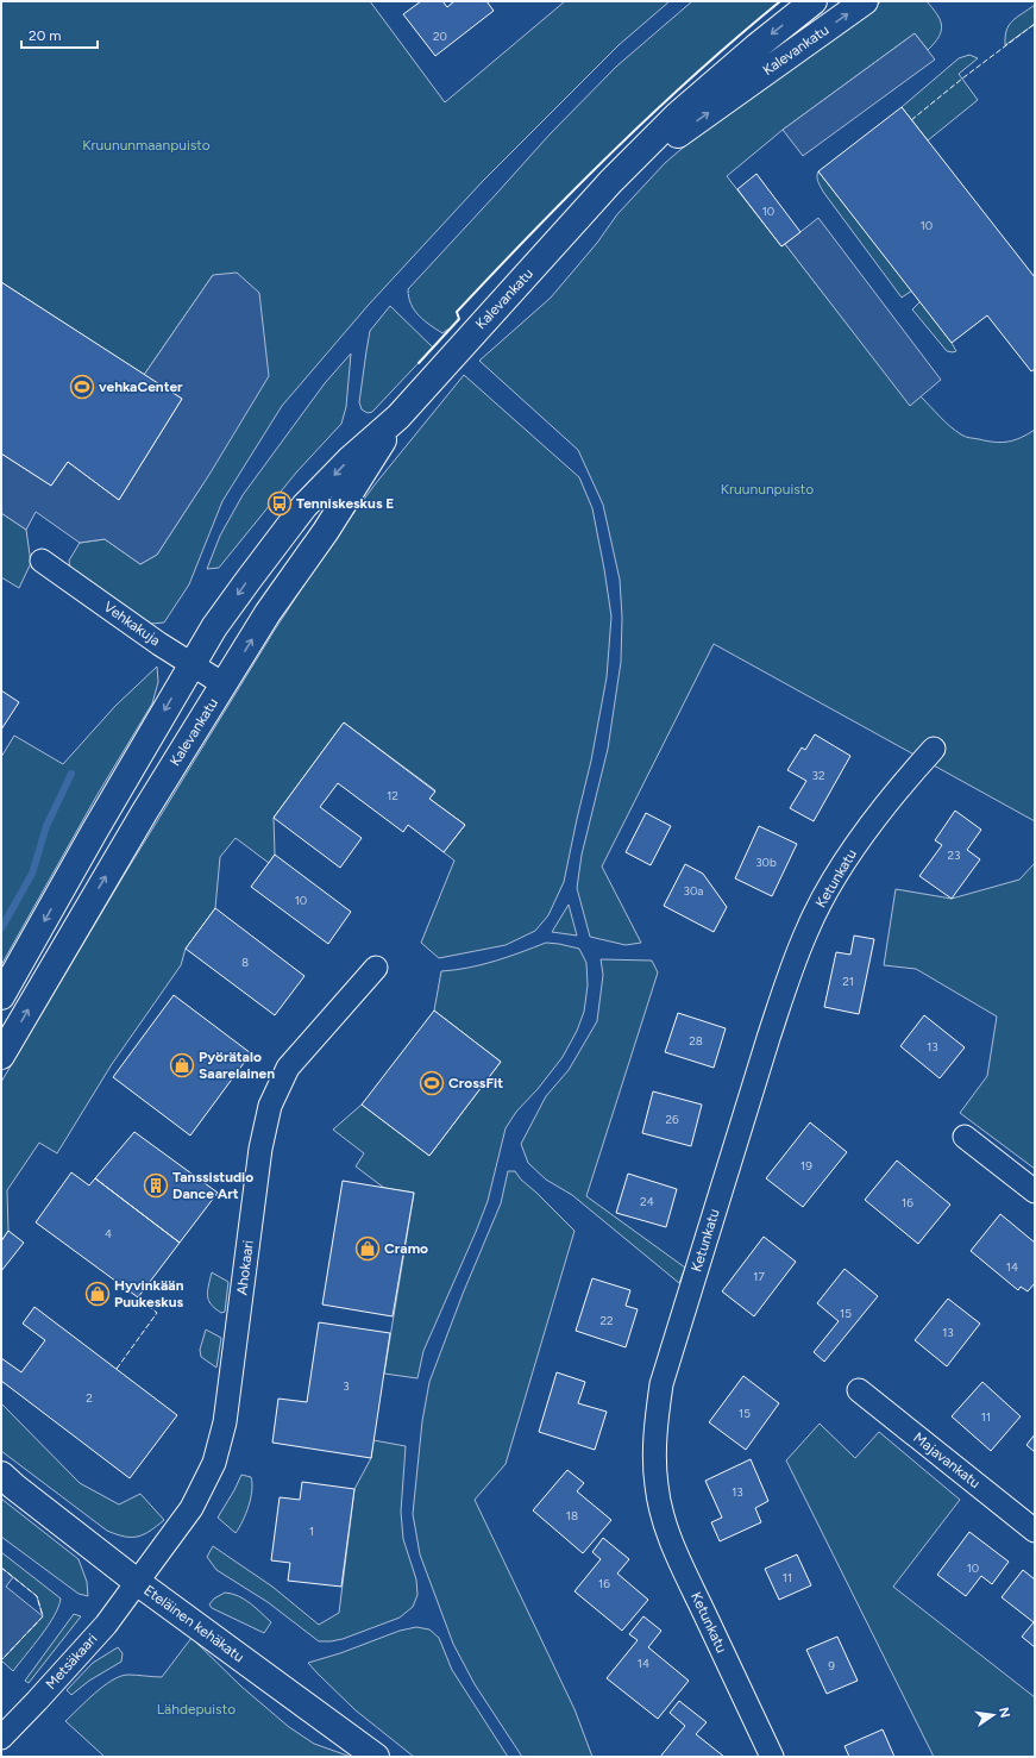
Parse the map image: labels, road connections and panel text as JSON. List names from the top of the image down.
{
  "streets": {
    "main road": ["Kalevankatu", "Eteläinen kehäkatu"],
    "street": [
      "Vehkakuja",
      "Ketunkatu",
      "Ahokaari",
      "Majavankatu",
      "Metsäkaari"
    ]
  },
  "crossings": [
    ["Kalevankatu", "Vehkakuja"],
    ["Ahokaari", "Eteläinen kehäkatu"],
    ["Ahokaari", "Metsäkaari"],
    ["Eteläinen kehäkatu", "Metsäkaari"]
  ],
  "parks": ["Kruununmaanpuisto", "Kruununpuisto", "Lähdepuisto"],
  "places": {
    "sports": ["vehkaCenter", "CrossFit"],
    "bus stop": ["Tenniskeskus E"],
    "shop": ["Pyörätalo Saarelainen", "Cramo", "Hyvinkään Puukeskus"],
    "building": ["Tanssistudio Dance Art"]
  },
  "house_numbers": [
    "20",
    "10",
    "10",
    "32",
    "12",
    "23",
    "30b",
    "30a",
    "10",
    "8",
    "21",
    "28",
    "13",
    "26",
    "19",
    "24",
    "16",
    "4",
    "14",
    "17",
    "15",
    "22",
    "13",
    "3",
    "2",
    "15",
    "11",
    "13",
    "18",
    "1",
    "10",
    "11",
    "16",
    "14",
    "9"
  ],
  "scale_bar": "20 m",
  "north": "right"
}
